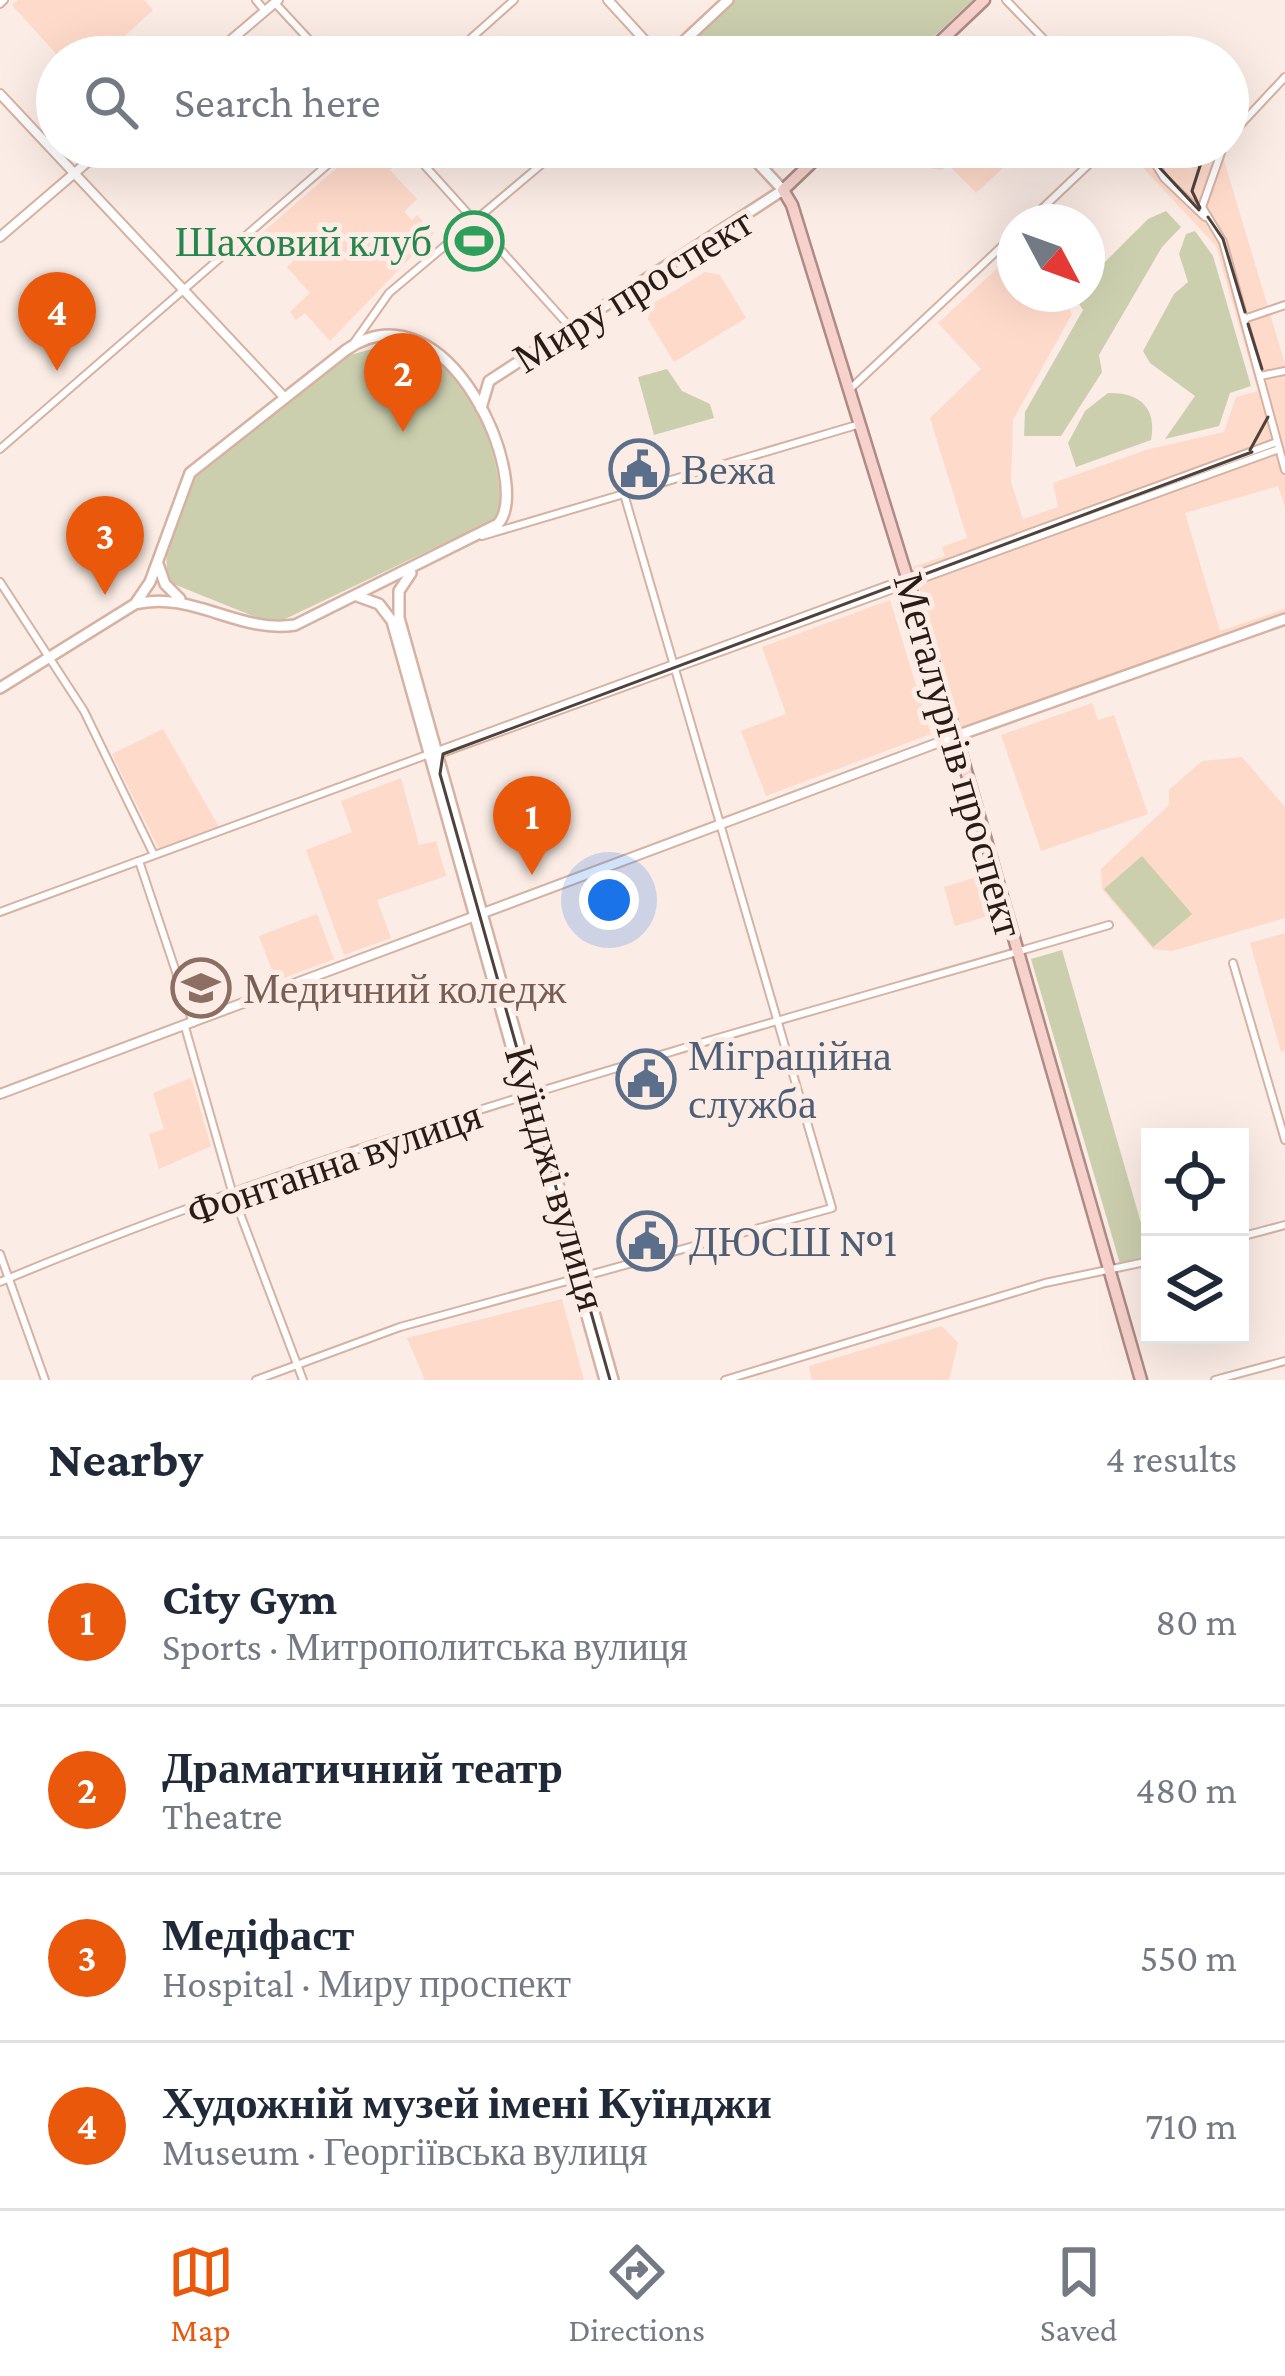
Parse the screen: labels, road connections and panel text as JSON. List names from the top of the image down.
{
  "streets": {
    "highway": ["Миру проспект", "Металургів проспект"],
    "main road": ["Куїнджі вулиця"],
    "street": ["Фонтанна вулиця"]
  },
  "crossings": [
    ["Миру проспект", "Металургів проспект"],
    ["Миру проспект", "Куїнджі вулиця"],
    ["Металургів проспект", "Фонтанна вулиця"],
    ["Фонтанна вулиця", "Куїнджі вулиця"]
  ],
  "places": {
    "sports": ["Шаховий клуб"],
    "public building": ["Вежа", "Міграційна служба", "ДЮСШ №1"],
    "school or university": ["Медичний коледж"]
  },
  "north": "bottom right",
  "page": {
    "search": "Search here",
    "pins": [
      "4",
      "2",
      "3",
      "1"
    ],
    "heading": ["Nearby", "4 results"],
    "list": [
      {
        "mark": "1",
        "name": "City Gym",
        "note": "Sports · Митрополитська вулиця",
        "value": "80 m"
      },
      {
        "mark": "2",
        "name": "Драматичний театр",
        "note": "Theatre",
        "value": "480 m"
      },
      {
        "mark": "3",
        "name": "Медіфаст",
        "note": "Hospital · Миру проспект",
        "value": "550 m"
      },
      {
        "mark": "4",
        "name": "Художній музей імені Куїнджи",
        "note": "Museum · Георгіївська вулиця",
        "value": "710 m"
      }
    ],
    "nav": ["Map", "Directions", "Saved"]
  }
}
